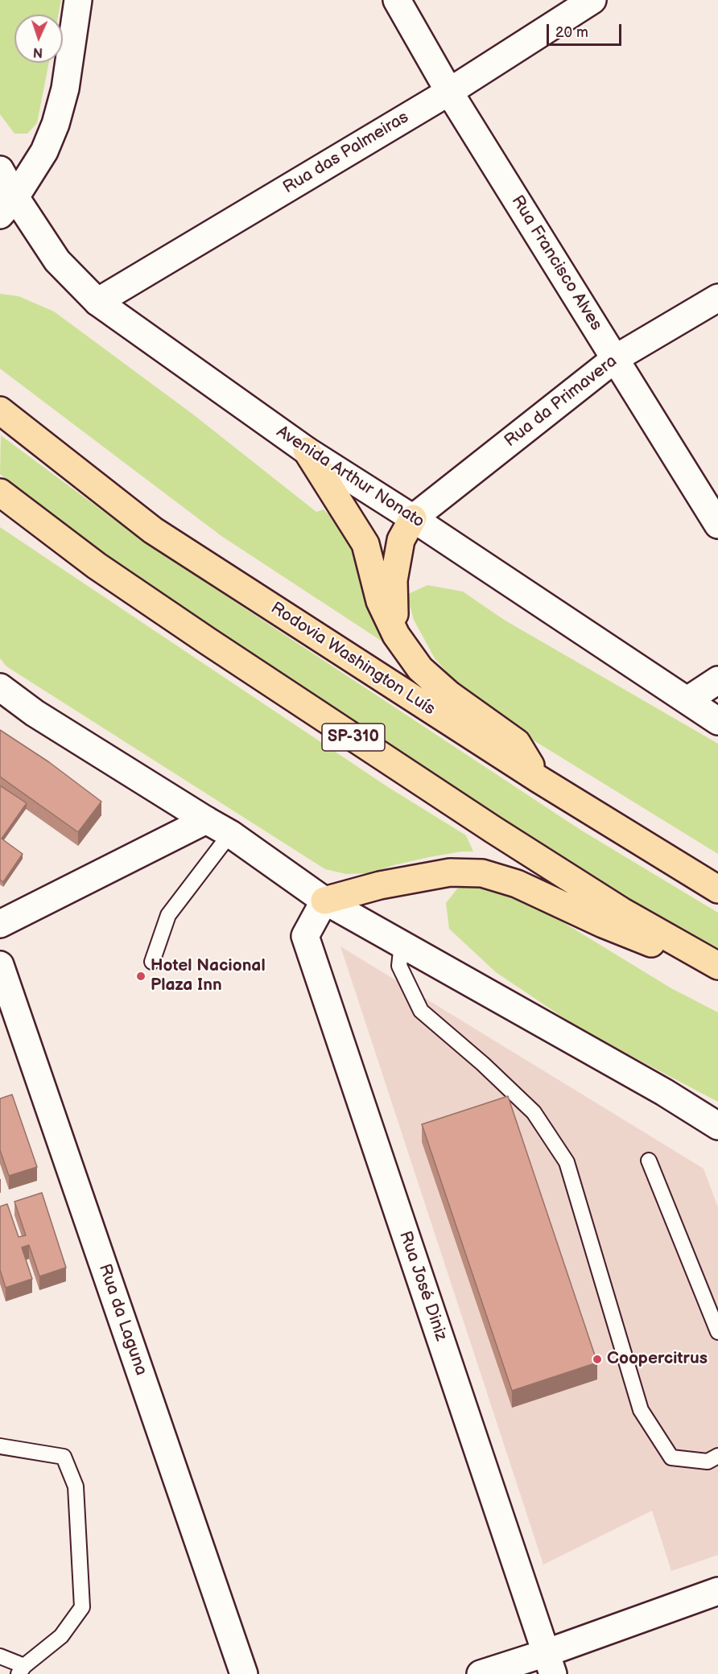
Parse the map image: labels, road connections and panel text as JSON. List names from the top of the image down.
{
  "streets": {
    "highway": ["Rodovia Washington Luís", "SP-310"],
    "street": [
      "Rua das Palmeiras",
      "Rua Francisco Alves",
      "Rua da Primavera",
      "Avenida Arthur Nonato",
      "Rua José Diniz",
      "Rua da Laguna"
    ]
  },
  "crossings": [
    ["Rua das Palmeiras", "Rua Francisco Alves"],
    ["Rua das Palmeiras", "Avenida Arthur Nonato"],
    ["Rua Francisco Alves", "Rua da Primavera"],
    ["Rua da Primavera", "Avenida Arthur Nonato"]
  ],
  "places": ["Hotel Nacional Plaza Inn", "Coopercitrus"],
  "scale_bar": "20 m",
  "north": "bottom"
}
